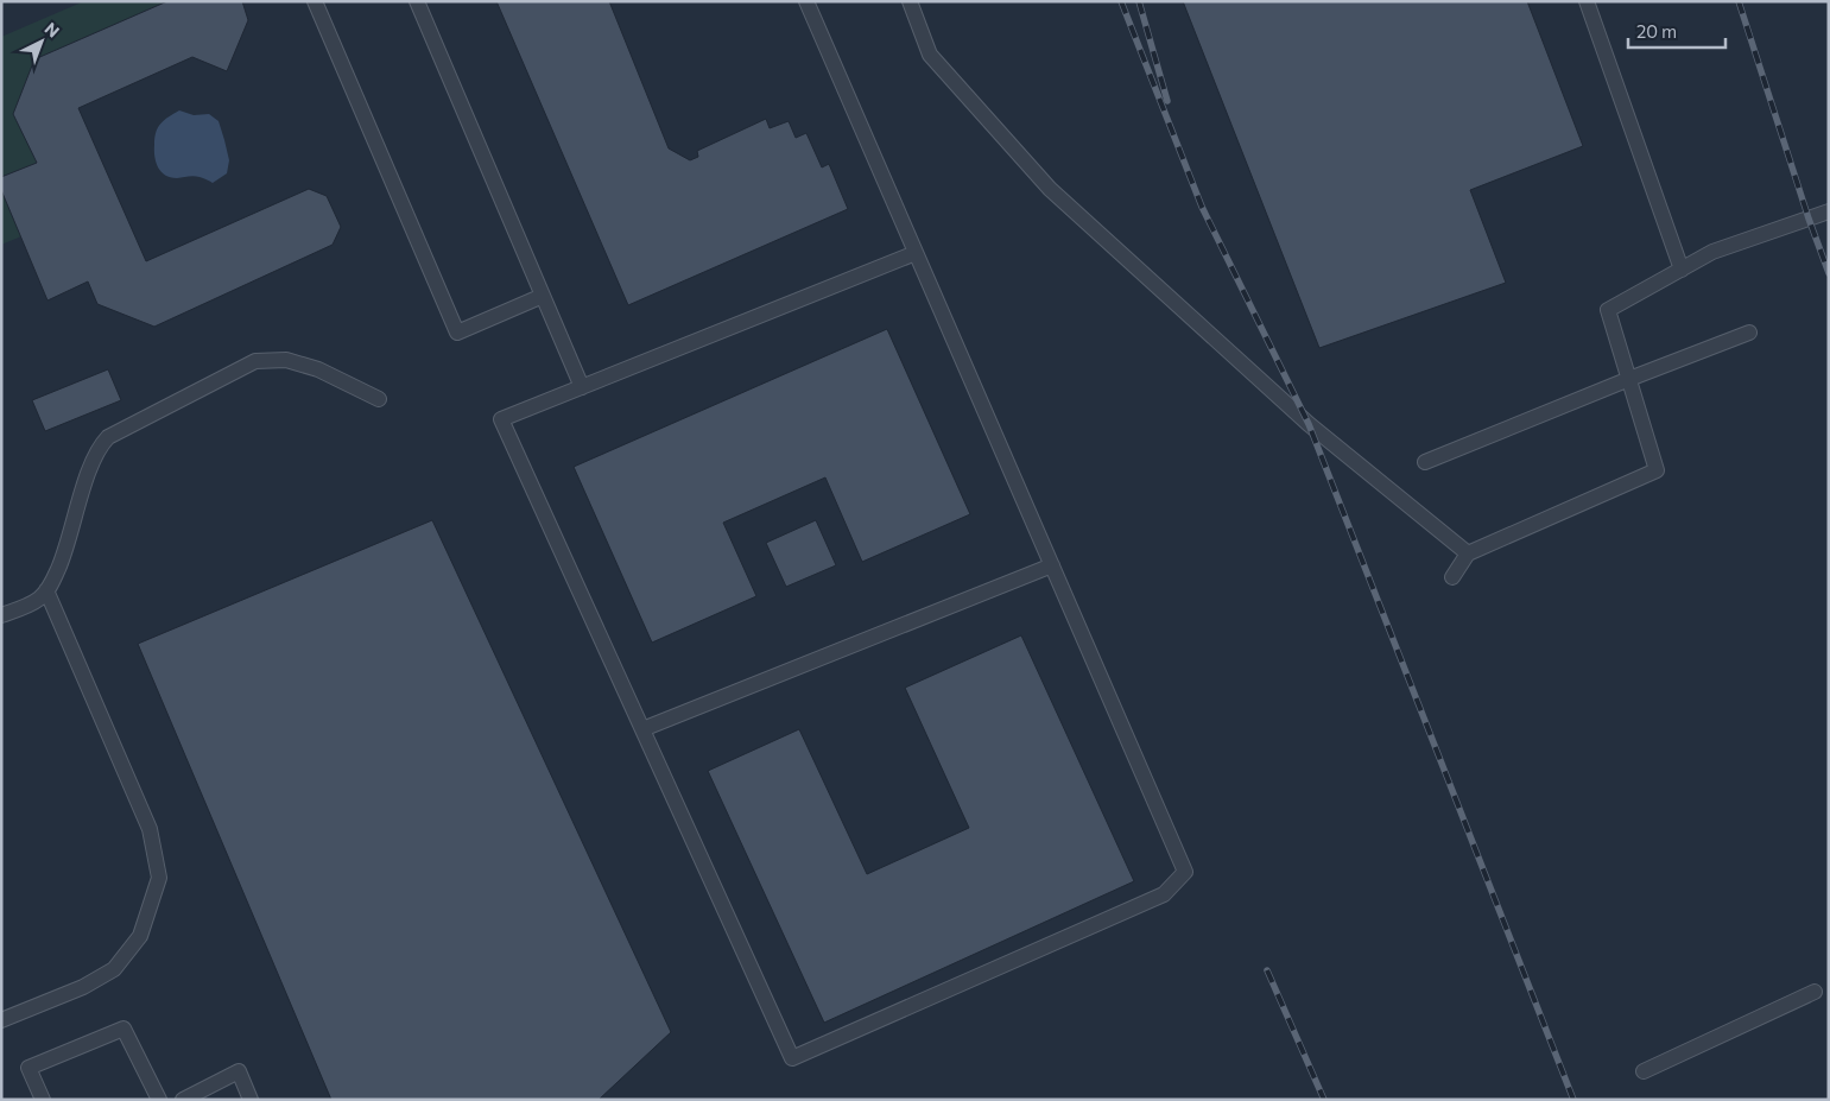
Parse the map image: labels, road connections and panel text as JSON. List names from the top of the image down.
{
  "scale_bar": "20 m",
  "north": "top right"
}
